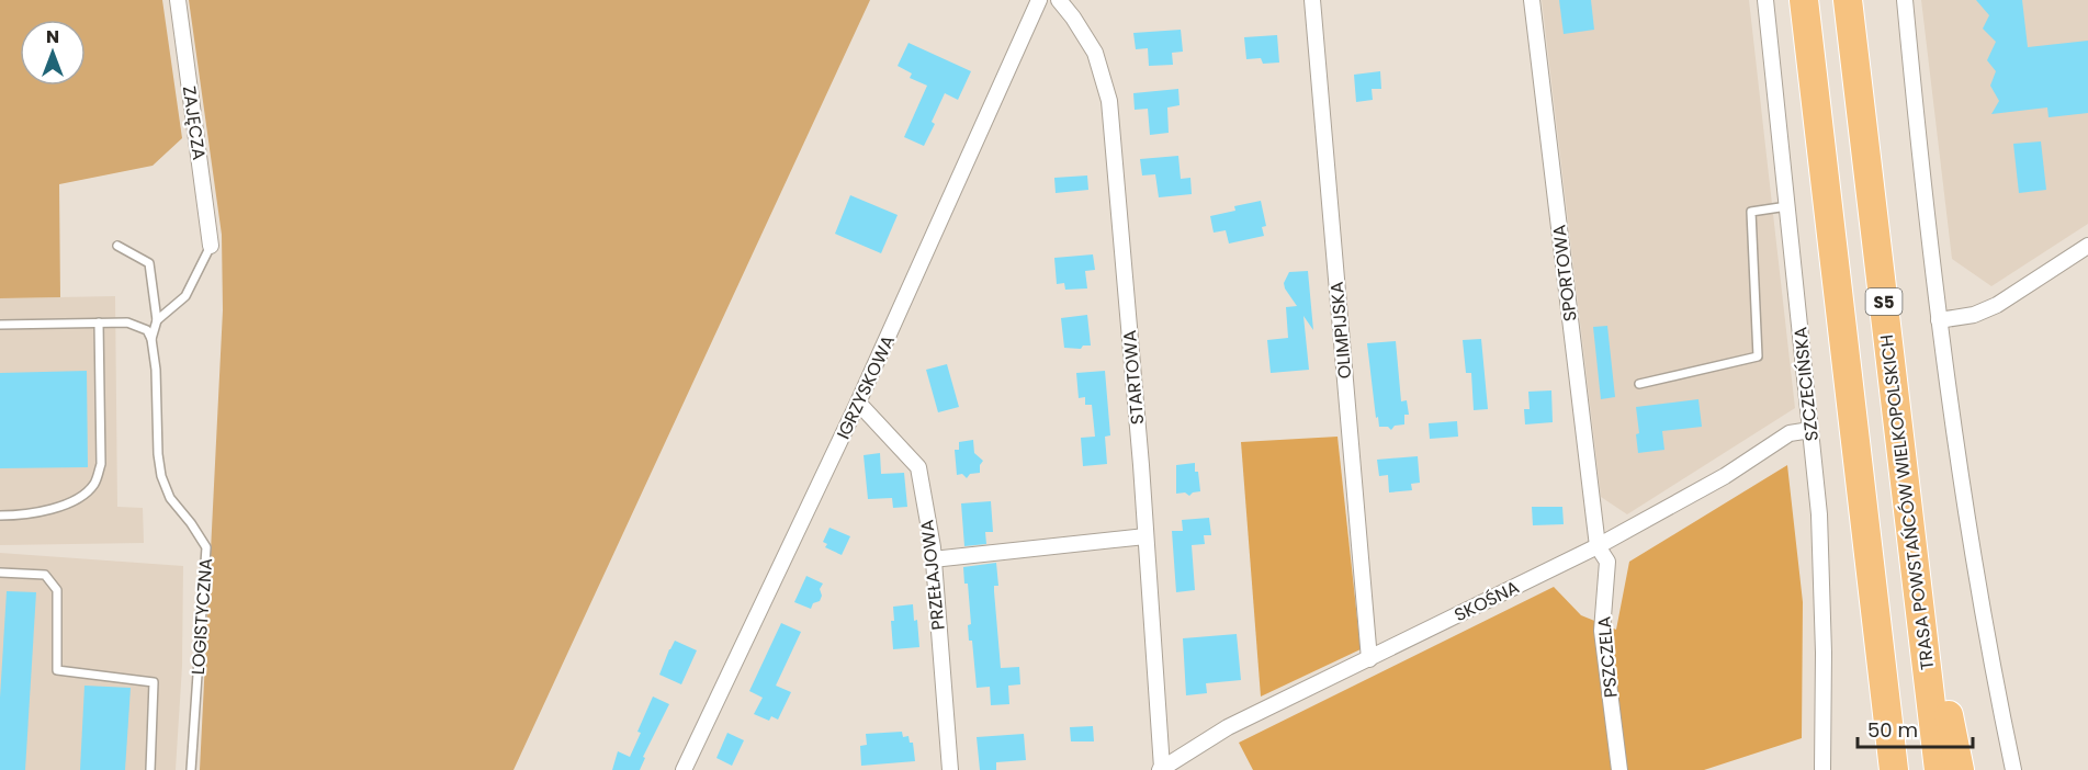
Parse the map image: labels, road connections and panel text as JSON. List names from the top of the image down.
{
  "streets": {
    "highway": ["S5", "TRASA POWSTAŃCÓW WIELKOPOLSKICH"],
    "street": [
      "ZAJĘCZA",
      "SPORTOWA",
      "OLIMPIJSKA",
      "STARTOWA",
      "SZCZECIŃSKA",
      "IGRZYSKOWA",
      "PRZEŁAJOWA",
      "SKOŚNA",
      "PSZCZELA"
    ],
    "lane": ["LOGISTYCZNA"]
  },
  "crossings": [
    ["SPORTOWA", "SKOŚNA"],
    ["SPORTOWA", "PSZCZELA"],
    ["OLIMPIJSKA", "SKOŚNA"],
    ["STARTOWA", "SKOŚNA"],
    ["SZCZECIŃSKA", "SKOŚNA"],
    ["IGRZYSKOWA", "PRZEŁAJOWA"],
    ["SKOŚNA", "PSZCZELA"]
  ],
  "scale_bar": "50 m",
  "north": "top"
}
